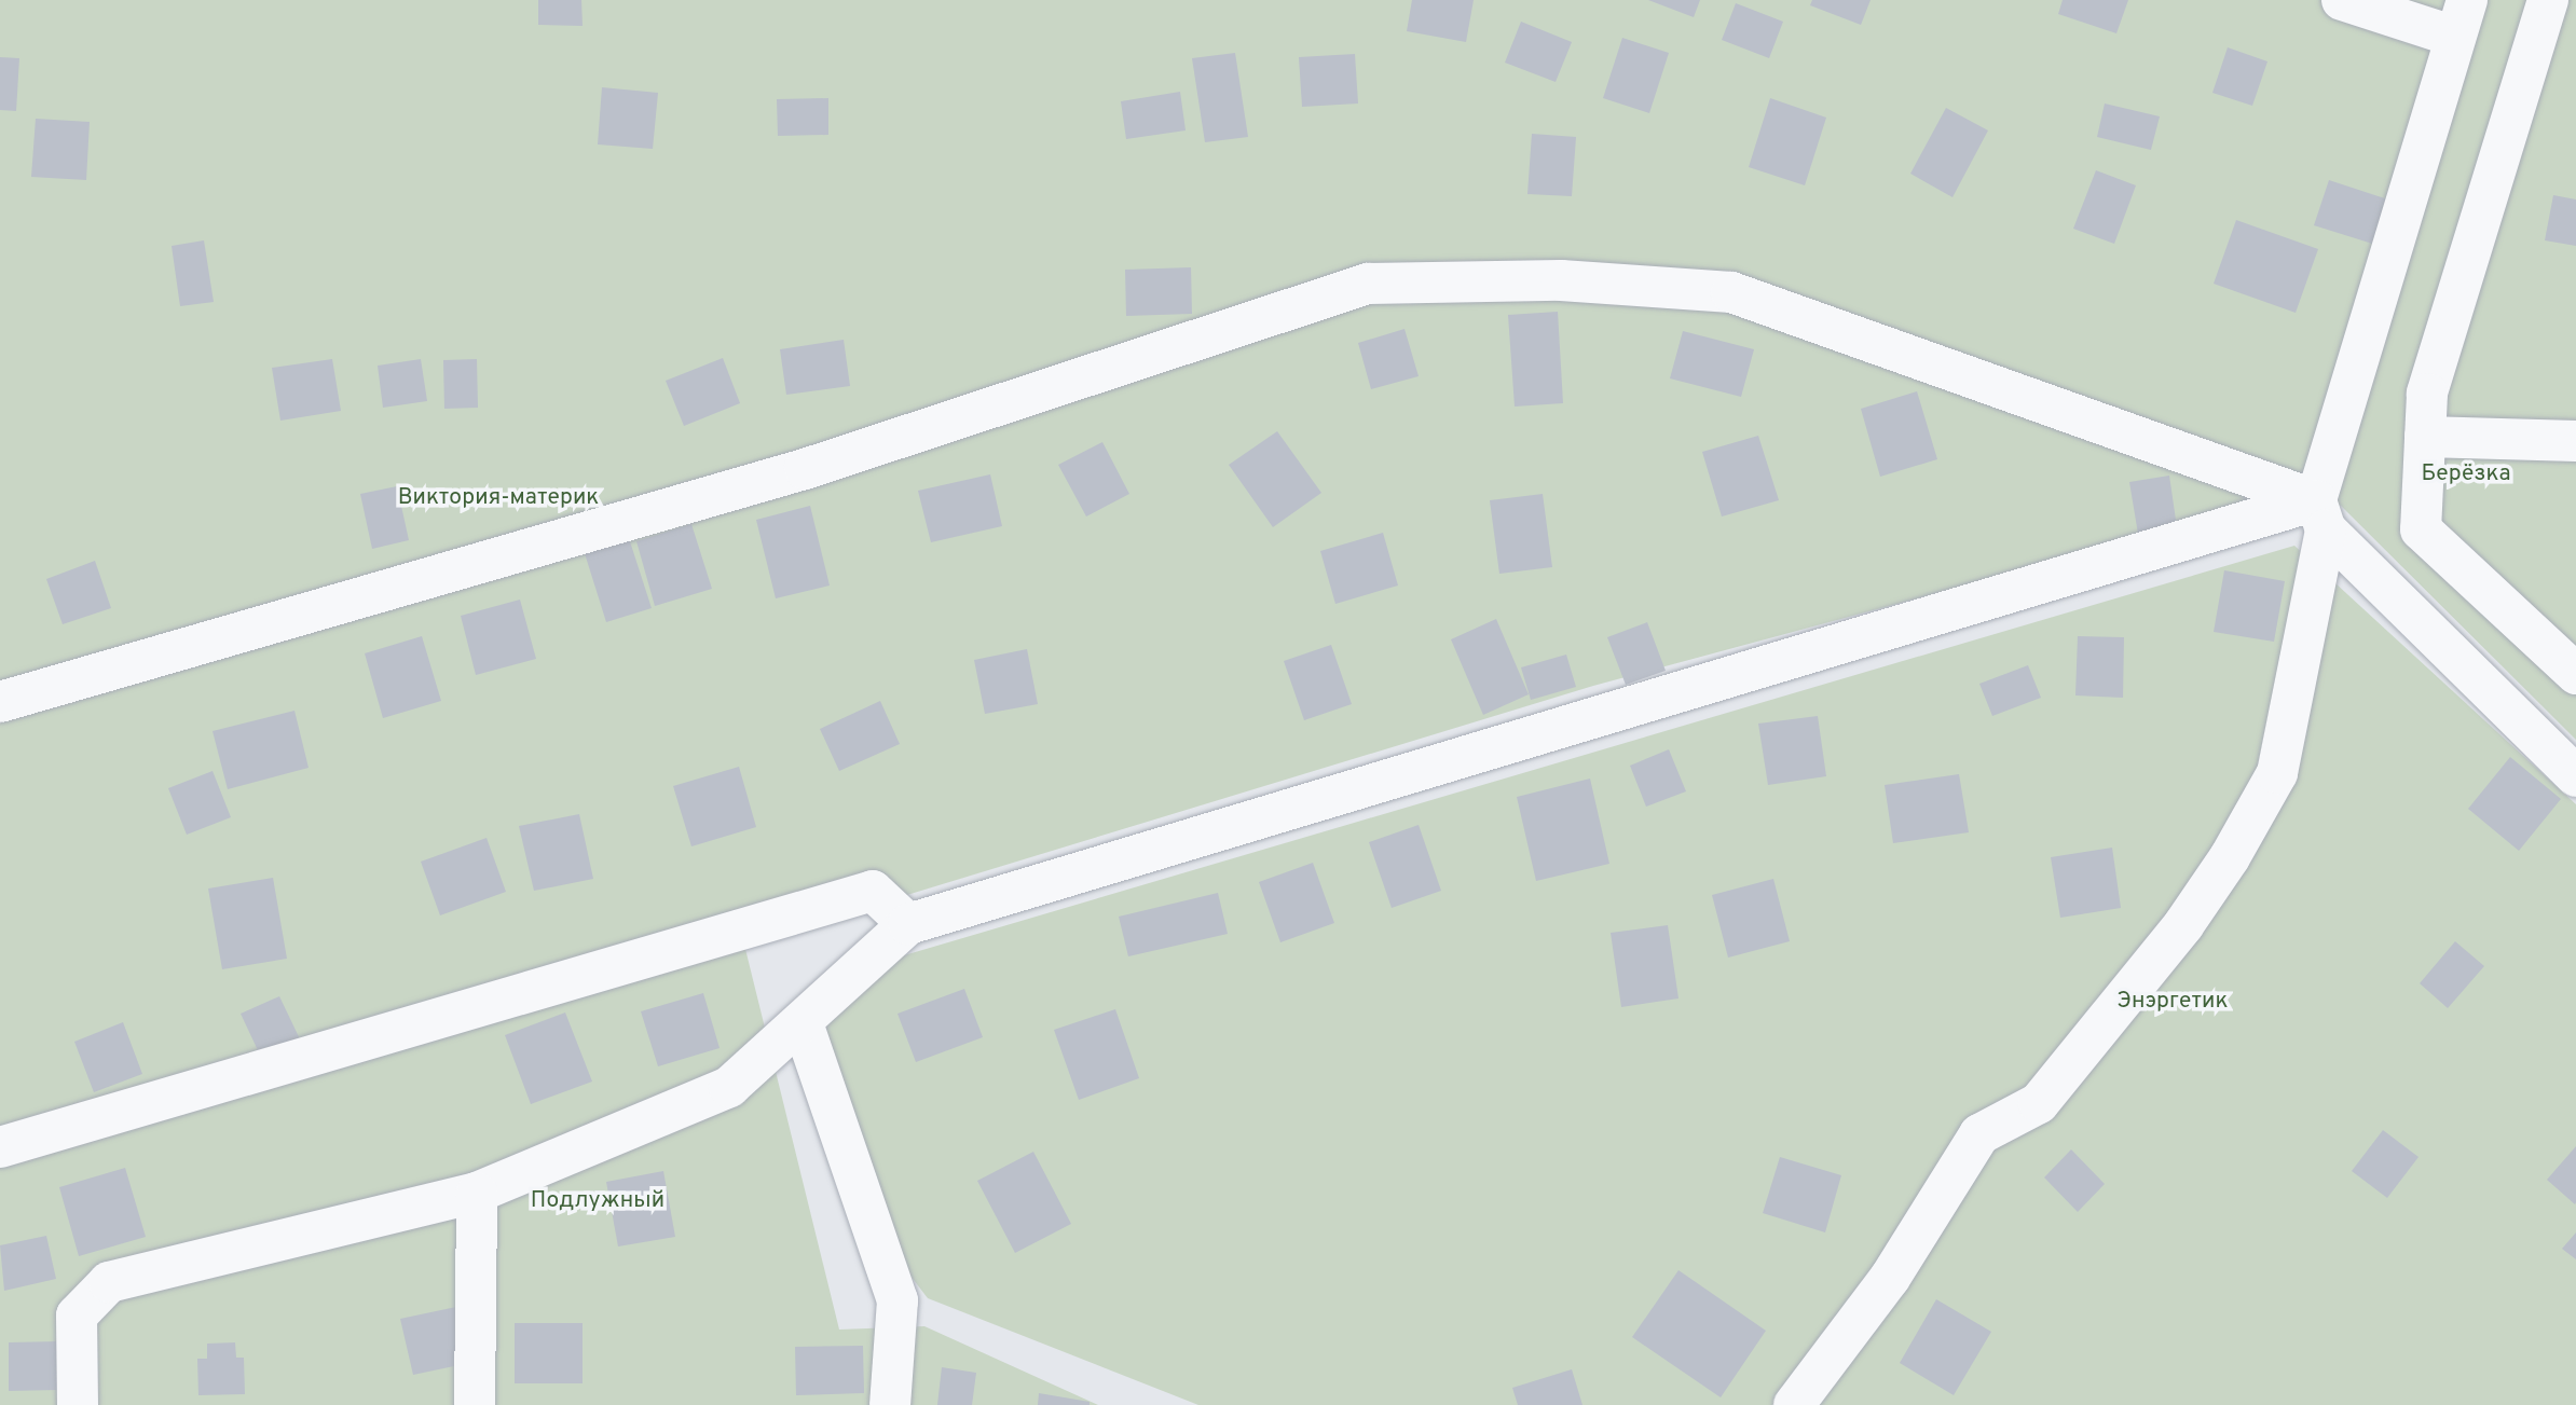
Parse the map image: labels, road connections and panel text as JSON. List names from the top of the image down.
{
  "parks": [
    "Берёзка",
    "Виктория-материк",
    "Энэргетик",
    "Подлужный"
  ]
}
